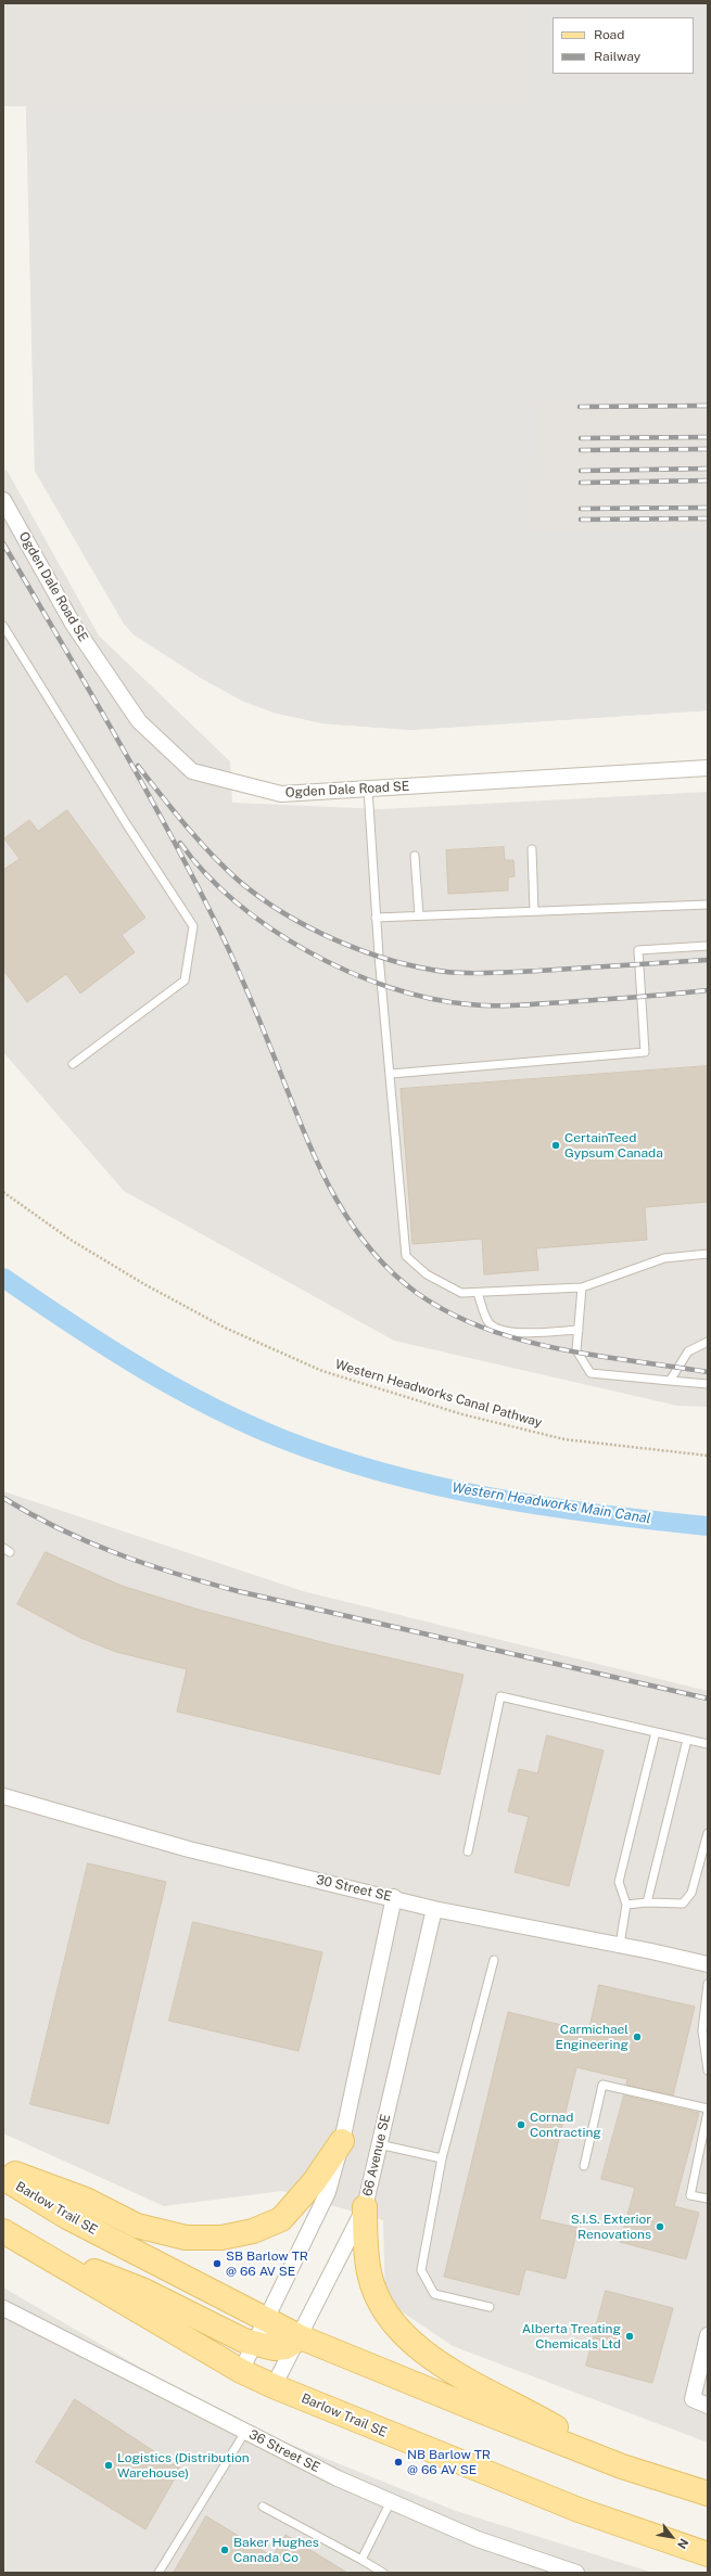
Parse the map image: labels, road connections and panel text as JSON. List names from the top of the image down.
{
  "streets": {
    "main road": ["Barlow Trail SE"],
    "street": [
      "Ogden Dale Road SE",
      "30 Street SE",
      "66 Avenue SE",
      "36 Street SE"
    ],
    "path": ["Western Headworks Canal Pathway"]
  },
  "crossings": [
    ["30 Street SE", "66 Avenue SE"],
    ["66 Avenue SE", "Barlow Trail SE"]
  ],
  "water": ["Western Headworks Main Canal"],
  "places": [
    "CertainTeed Gypsum Canada",
    "Carmichael Engineering",
    "Cornad Contracting",
    "S.I.S. Exterior Renovations",
    "SB Barlow TR @ 66 AV SE",
    "Alberta Treating Chemicals Ltd",
    "NB Barlow TR @ 66 AV SE",
    "Logistics (Distribution Warehouse)",
    "Baker Hughes Canada Co"
  ],
  "legend": ["Road", "Railway"],
  "north": "bottom right"
}
